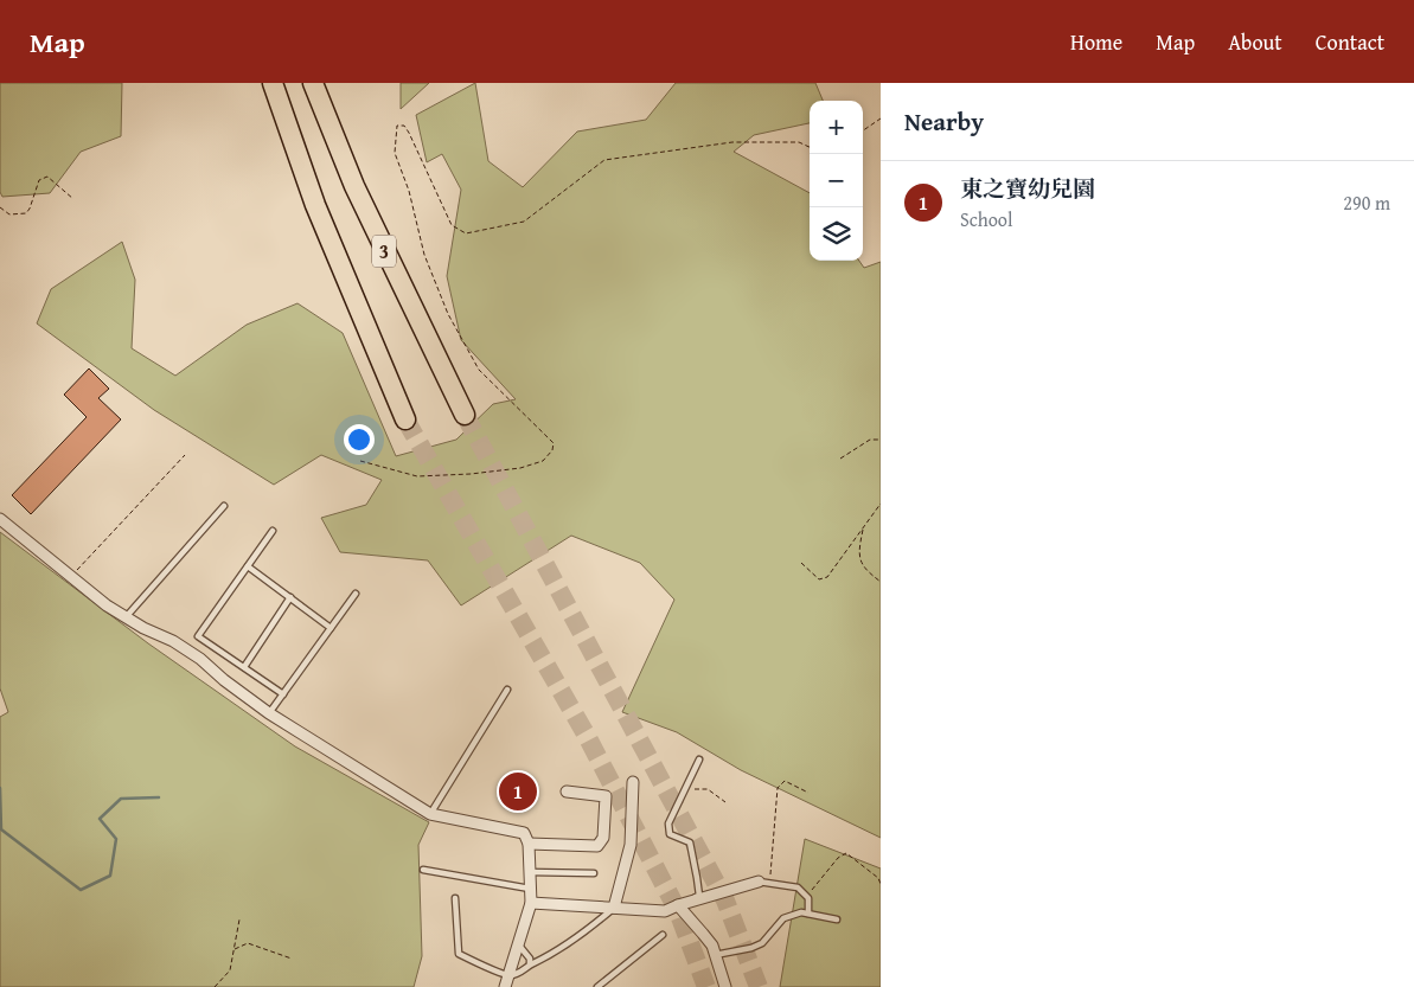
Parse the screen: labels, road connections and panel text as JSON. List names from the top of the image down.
{
  "streets": {
    "highway": ["3"]
  },
  "page": {
    "header": "Map",
    "nav": [
      "Home",
      "Map",
      "About",
      "Contact"
    ],
    "heading": "Nearby",
    "map_buttons": ["+", "−"],
    "list": [
      {
        "mark": "1",
        "name": "東之寶幼兒園",
        "note": "School",
        "value": "290 m"
      }
    ],
    "pins": "1"
  }
}
